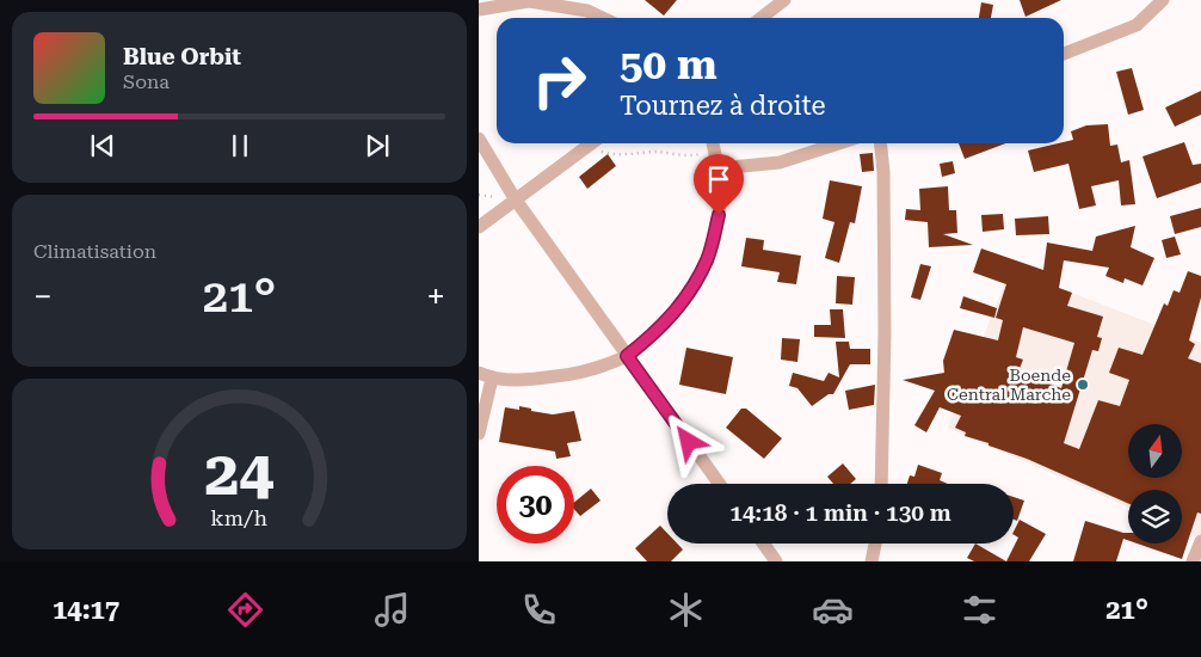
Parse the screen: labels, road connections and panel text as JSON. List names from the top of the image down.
{
  "places": ["Boende Central Marche"],
  "north": "top",
  "page": {
    "turn": ["50 m", "Tournez à droite"],
    "song": ["Blue Orbit", "Sona"],
    "tile": "Climatisation",
    "heat": ["−", "21°", "+"],
    "limit": "30",
    "trip": "14:18 · 1 min · 130 m",
    "tabs": ["14:17", "21°"],
    "gauge": ["24", "km/h"]
  }
}
